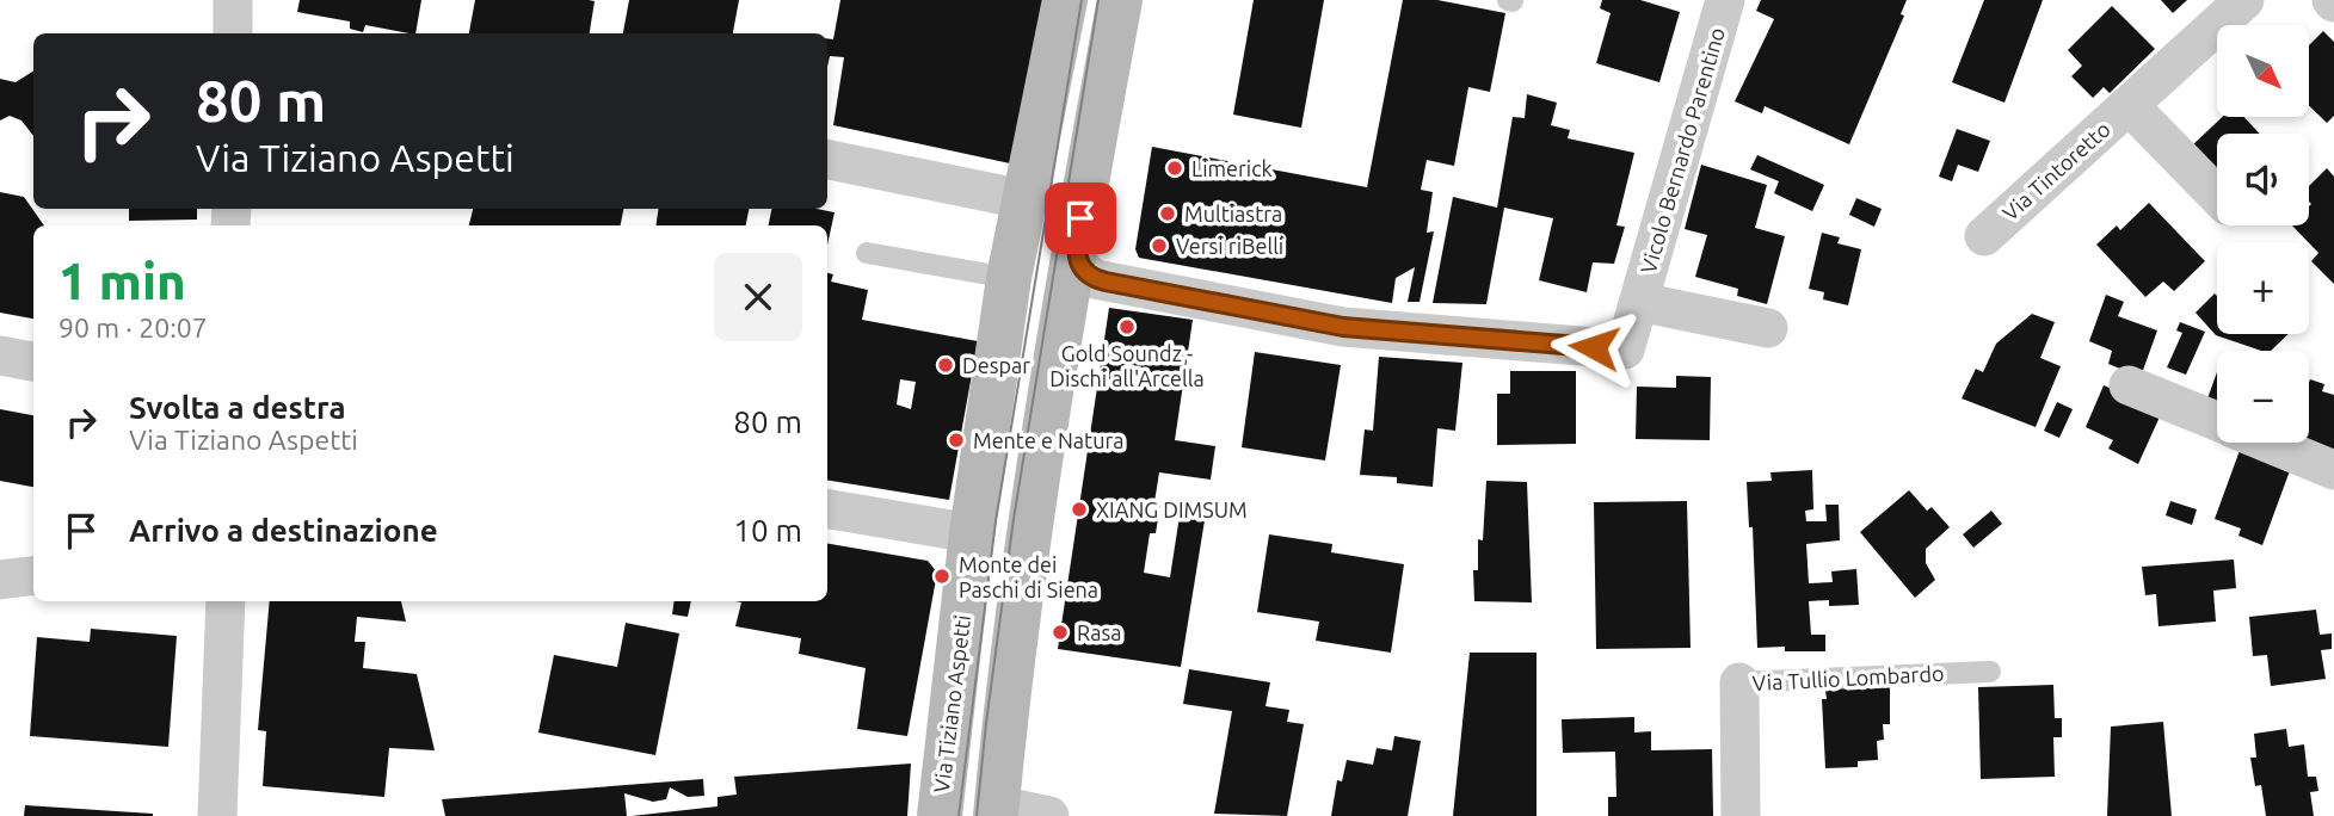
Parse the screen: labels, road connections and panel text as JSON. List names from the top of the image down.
{
  "streets": {
    "street": [
      "Vicolo Bernardo Parentino",
      "Via Tintoretto",
      "Via Tullio Lombardo",
      "Via Tiziano Aspetti"
    ]
  },
  "places": [
    "Limerick",
    "Multiastra",
    "Versi riBelli",
    "Gold Soundz - Dischi all'Arcella",
    "Despar",
    "Mente e Natura",
    "XIANG DIMSUM",
    "Monte dei Paschi di Siena",
    "Rasa"
  ],
  "north": "bottom right",
  "page": {
    "map_buttons": ["+", "−"],
    "turn": ["80 m", "Via Tiziano Aspetti"],
    "heading": ["1 min", "90 m · 20:07"],
    "list": [
      {
        "name": "Svolta a destra",
        "note": "Via Tiziano Aspetti",
        "value": "80 m"
      },
      {
        "name": "Arrivo a destinazione",
        "value": "10 m"
      }
    ]
  }
}
